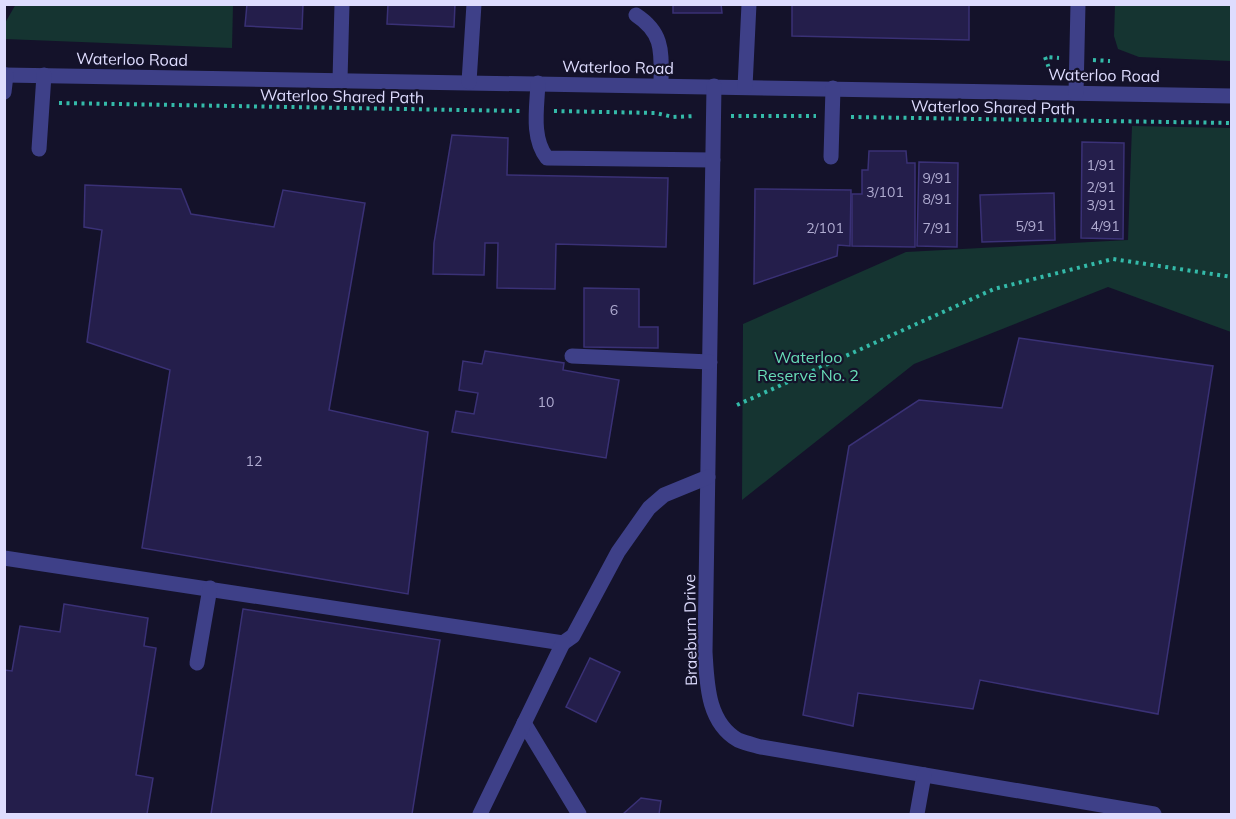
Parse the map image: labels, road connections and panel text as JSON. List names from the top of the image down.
{
  "streets": {
    "street": ["Waterloo Road", "Braeburn Drive"],
    "path": ["Waterloo Shared Path"]
  },
  "crossings": [
    ["Waterloo Road", "Braeburn Drive"]
  ],
  "parks": ["Waterloo Reserve No. 2"],
  "house_numbers": [
    "1/91",
    "9/91",
    "2/91",
    "3/101",
    "8/91",
    "3/91",
    "5/91",
    "4/91",
    "2/101",
    "7/91",
    "6",
    "10",
    "12"
  ]
}
